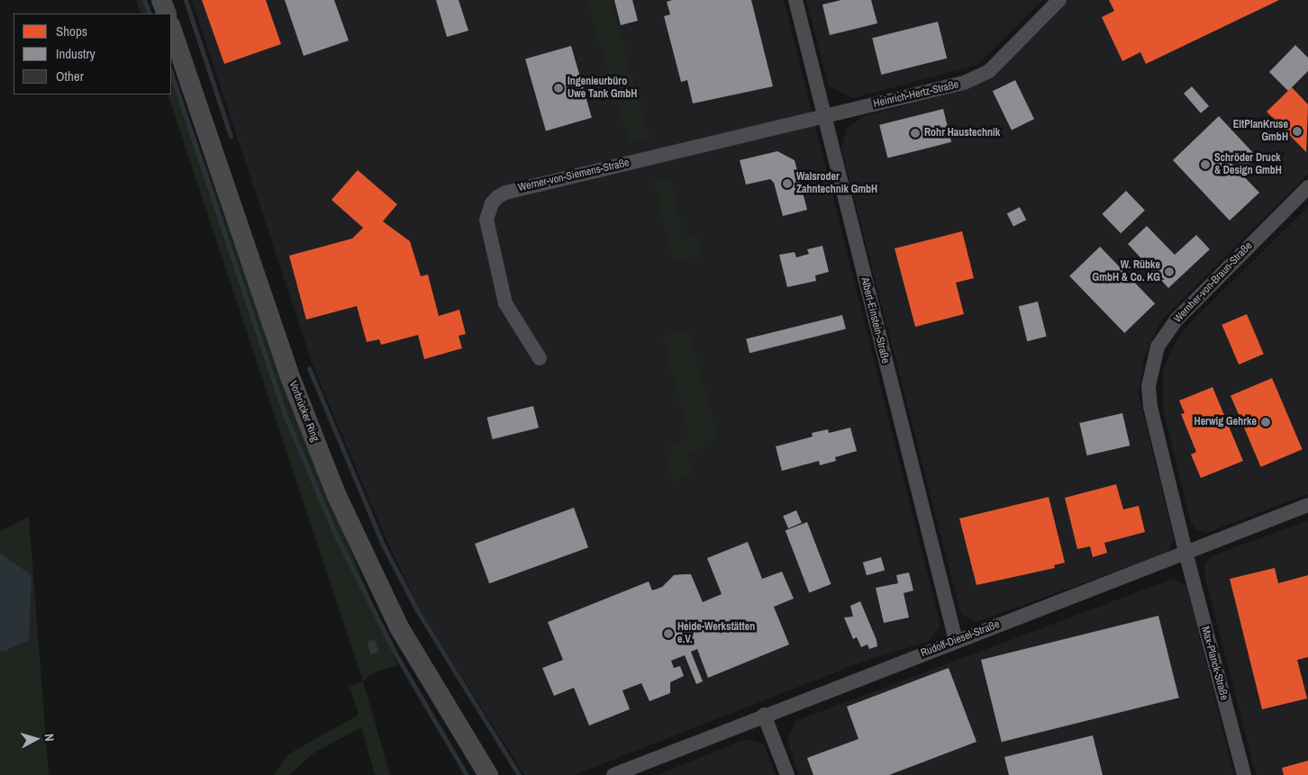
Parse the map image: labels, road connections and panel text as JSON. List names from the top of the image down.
{
  "streets": {
    "main road": ["Vorbrücker Ring"],
    "street": [
      "Heinrich-Hertz-Straße",
      "Werner-von-Siemens-Straße",
      "Wernher-von-Braun-Straße",
      "Albert-Einstein-Straße",
      "Rudolf-Diesel-Straße",
      "Max-Planck-Straße"
    ]
  },
  "crossings": [
    ["Heinrich-Hertz-Straße", "Werner-von-Siemens-Straße"],
    ["Heinrich-Hertz-Straße", "Albert-Einstein-Straße"],
    ["Werner-von-Siemens-Straße", "Albert-Einstein-Straße"],
    ["Wernher-von-Braun-Straße", "Rudolf-Diesel-Straße"],
    ["Wernher-von-Braun-Straße", "Max-Planck-Straße"],
    ["Albert-Einstein-Straße", "Rudolf-Diesel-Straße"],
    ["Rudolf-Diesel-Straße", "Max-Planck-Straße"]
  ],
  "places": [
    "Ingenieurbüro Uwe Tank GmbH",
    "EltPlanKruse GmbH",
    "Rohr Haustechnik",
    "Schröder Druck & Design GmbH",
    "Walsroder Zahntechnik GmbH",
    "W. Rübke GmbH & Co. KG",
    "Herwig Gehrke",
    "Heide-Werkstätten e.V."
  ],
  "legend": ["Shops", "Industry", "Other"],
  "north": "right"
}
